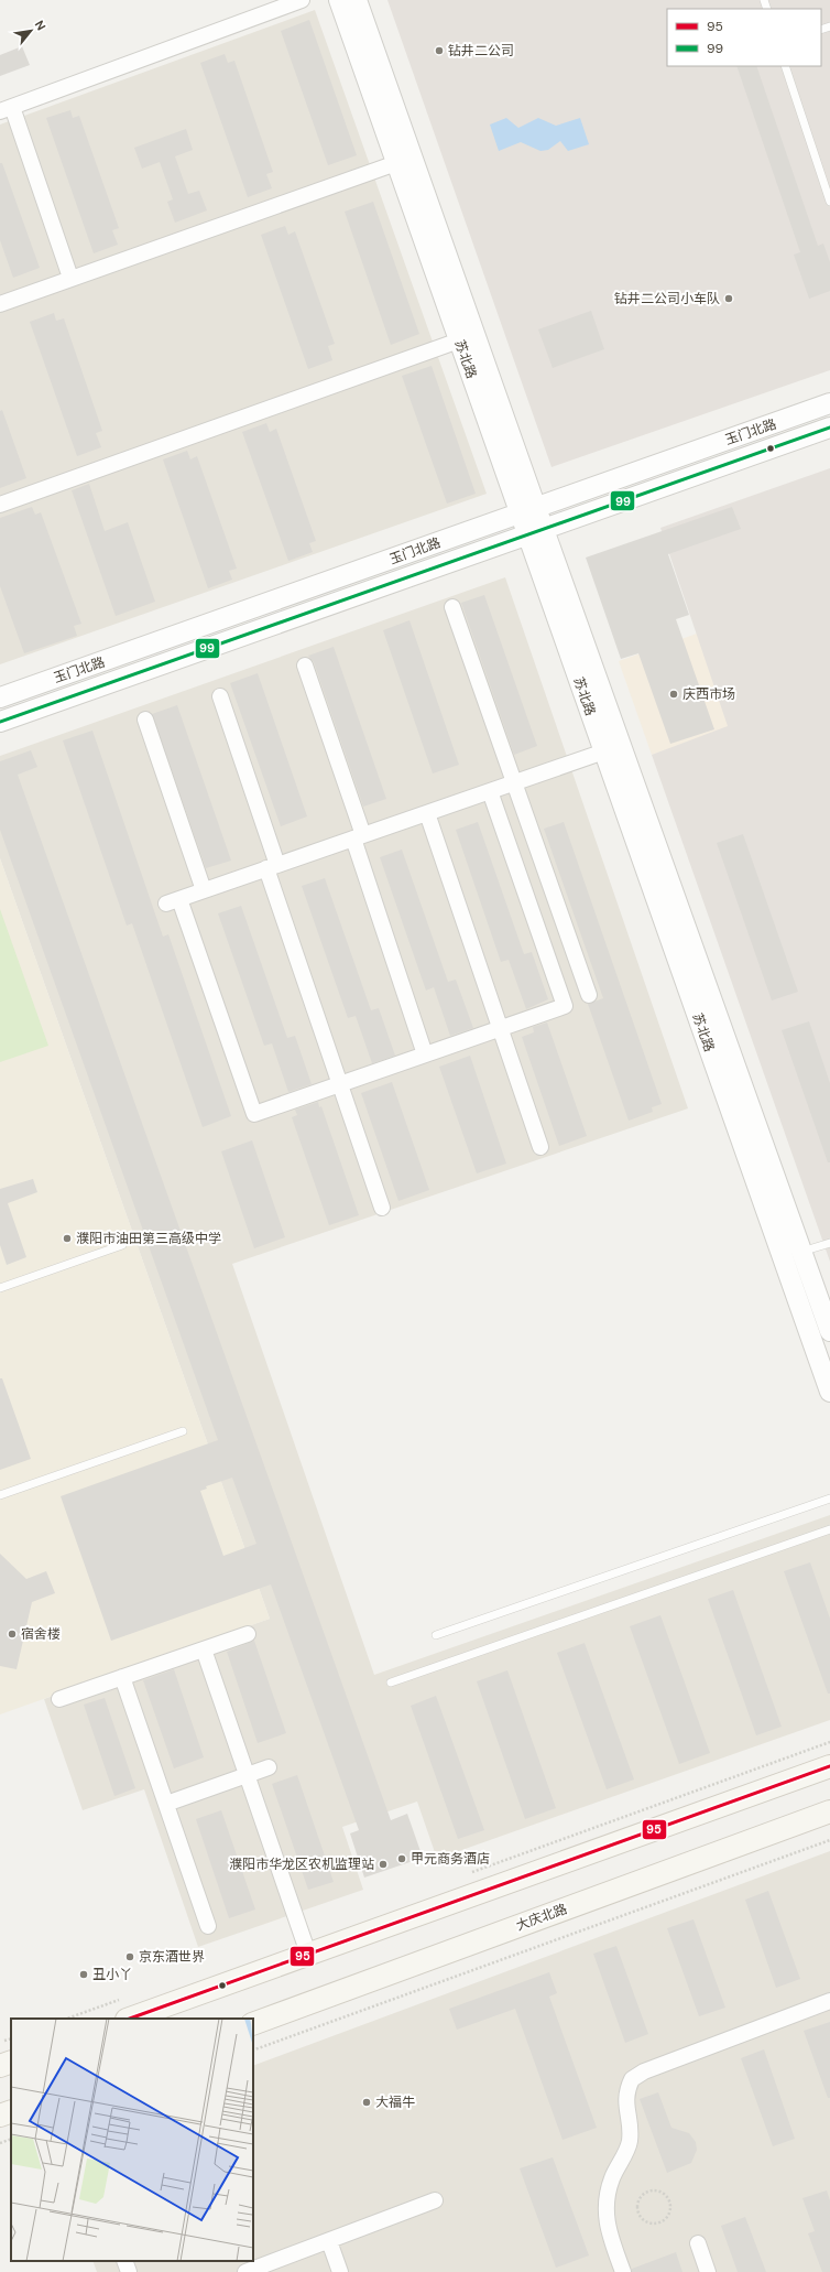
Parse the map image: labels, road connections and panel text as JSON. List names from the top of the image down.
{
  "streets": {
    "main road": ["大庆北路"],
    "street": ["苏北路", "玉门北路"]
  },
  "crossings": [
    ["苏北路", "玉门北路"]
  ],
  "places": [
    "钻井二公司",
    "钻井二公司小车队",
    "庆西市场",
    "濮阳市油田第三高级中学",
    "宿舍楼",
    "甲元商务酒店",
    "濮阳市华龙区农机监理站",
    "京东酒世界",
    "丑小丫",
    "大福牛"
  ],
  "lines": ["transit line 99", "transit line 95"],
  "legend": ["95", "99"],
  "north": "top right"
}
